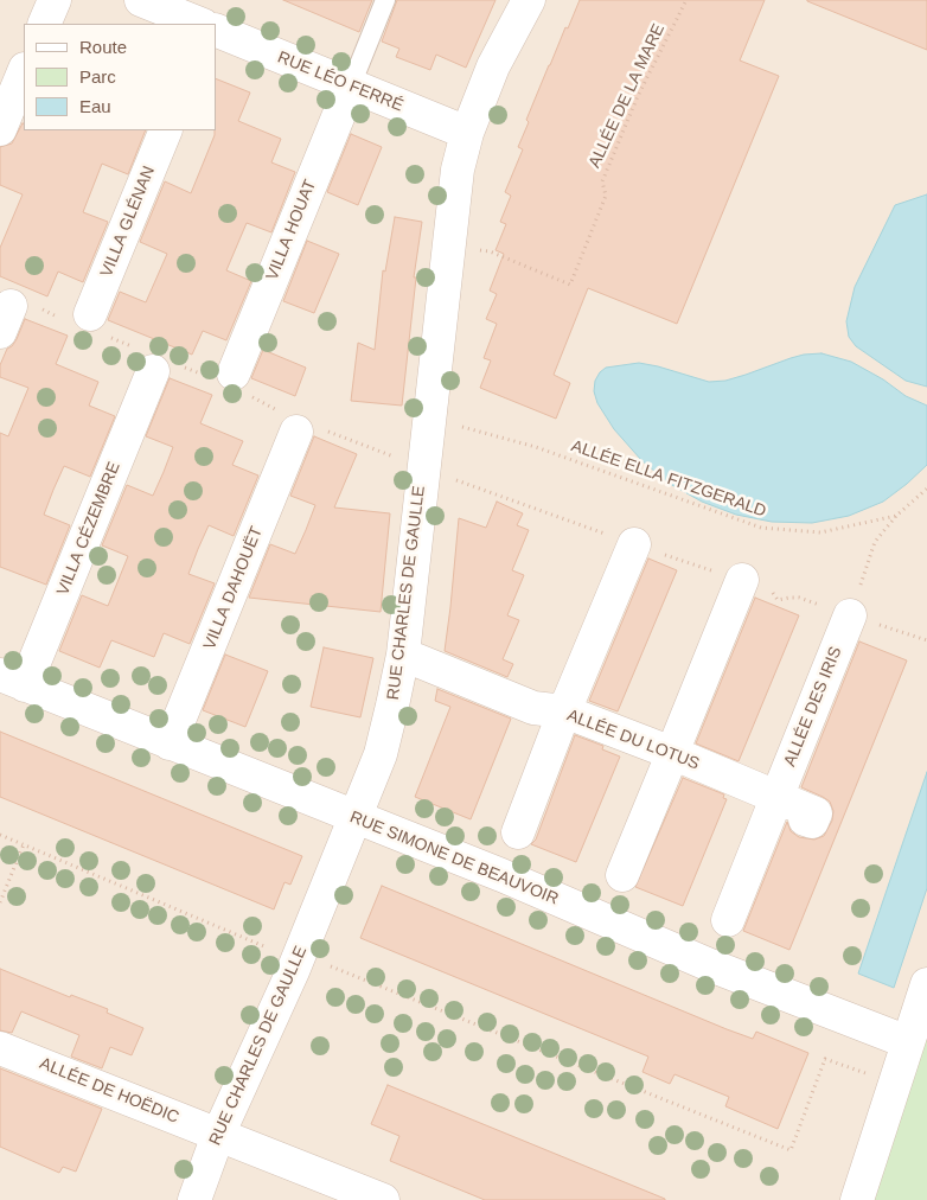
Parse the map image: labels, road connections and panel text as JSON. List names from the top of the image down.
{
  "streets": {
    "street": [
      "RUE LÉO FERRÉ",
      "VILLA GLÉNAN",
      "VILLA HOUAT",
      "VILLA CÉZEMBRE",
      "VILLA DAHOUËT",
      "RUE CHARLES DE GAULLE",
      "ALLÉE DES IRIS",
      "ALLÉE DU LOTUS",
      "RUE SIMONE DE BEAUVOIR",
      "ALLÉE DE HOËDIC"
    ],
    "path": ["ALLÉE DE LA MARE", "ALLÉE ELLA FITZGERALD"]
  },
  "crossings": [
    ["RUE LÉO FERRÉ", "VILLA HOUAT"],
    ["RUE LÉO FERRÉ", "RUE CHARLES DE GAULLE"],
    ["ALLÉE DE LA MARE", "RUE CHARLES DE GAULLE"],
    ["ALLÉE ELLA FITZGERALD", "RUE CHARLES DE GAULLE"],
    ["VILLA CÉZEMBRE", "RUE SIMONE DE BEAUVOIR"],
    ["VILLA DAHOUËT", "RUE SIMONE DE BEAUVOIR"],
    ["RUE CHARLES DE GAULLE", "ALLÉE DU LOTUS"],
    ["RUE CHARLES DE GAULLE", "RUE SIMONE DE BEAUVOIR"],
    ["RUE CHARLES DE GAULLE", "ALLÉE DE HOËDIC"],
    ["ALLÉE DES IRIS", "ALLÉE DU LOTUS"],
    ["ALLÉE DES IRIS", "RUE SIMONE DE BEAUVOIR"]
  ],
  "legend": ["Route", "Parc", "Eau"]
}
